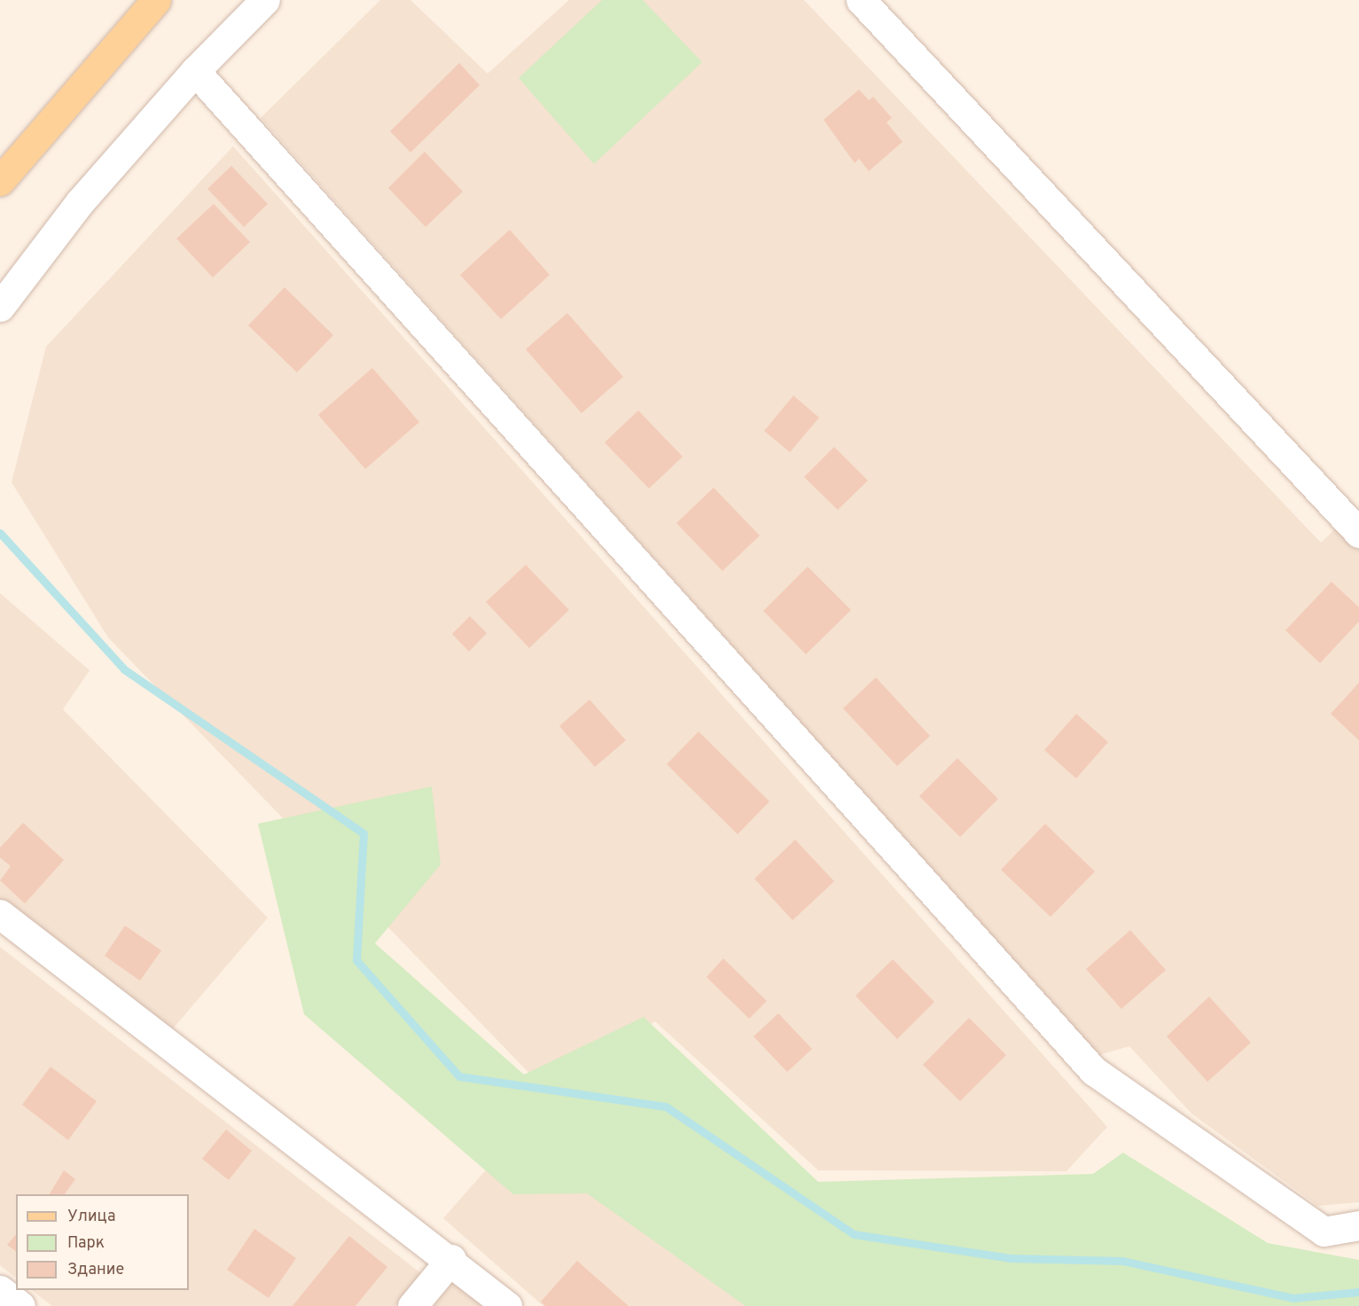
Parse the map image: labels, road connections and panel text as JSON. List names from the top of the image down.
{
  "legend": ["Улица", "Парк", "Здание"]
}
